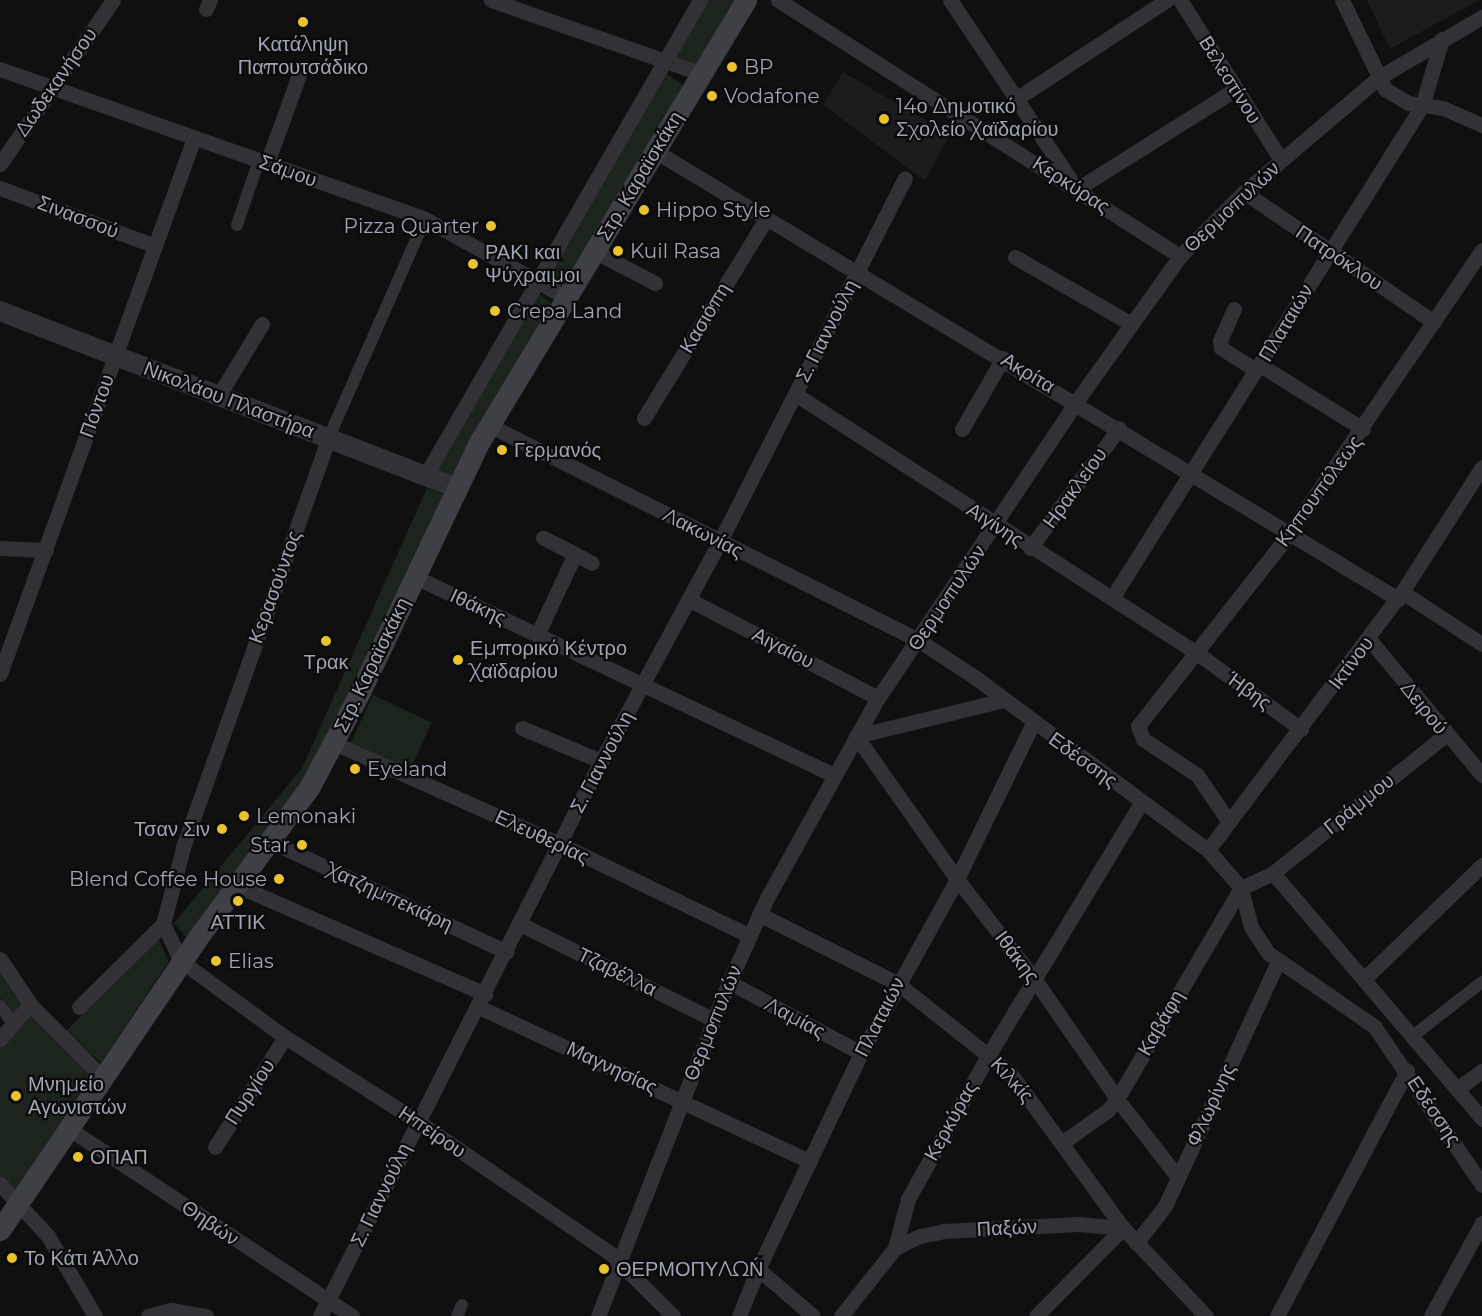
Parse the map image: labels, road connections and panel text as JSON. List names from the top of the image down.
{
  "streets": {
    "main road": ["Στρ. Καραϊσκάκη"],
    "street": [
      "Βελεστίνου",
      "Δωδεκανήσου",
      "Σάμου",
      "Κερκύρας",
      "Θερμοπυλών",
      "Σινασσού",
      "Πατρόκλου",
      "Κασιόπη",
      "Πλαταιών",
      "Σ. Γιαννούλη",
      "Ακρίτα",
      "Νικολάου Πλαστήρα",
      "Πόντου",
      "Ηρακλείου",
      "Κηπουπόλεως",
      "Αιγίνης",
      "Λακωνίας",
      "Κερασούντος",
      "Ιθάκης",
      "Αιγαίου",
      "Ικτίνου",
      "Ήβης",
      "Δειρού",
      "Εδέσσης",
      "Γράμμου",
      "Ελευθερίας",
      "Χατζημπεκιάρη",
      "Τζαβέλλα",
      "Λαμίας",
      "Καβάφη",
      "Μαγνησίας",
      "Κιλκίς",
      "Πυργίου",
      "Φλωρίνης",
      "Ηπείρου",
      "Θηβών",
      "Παξών"
    ]
  },
  "crossings": [
    ["Βελεστίνου", "Θερμοπυλών"],
    ["Δωδεκανήσου", "Σάμου"],
    ["Σάμου", "Στρ. Καραϊσκάκη"],
    ["Σάμου", "Πόντου"],
    ["Σάμου", "Κερασούντος"],
    ["Στρ. Καραϊσκάκη", "Ακρίτα"],
    ["Στρ. Καραϊσκάκη", "Νικολάου Πλαστήρα"],
    ["Στρ. Καραϊσκάκη", "Λακωνίας"],
    ["Στρ. Καραϊσκάκη", "Ιθάκης"],
    ["Στρ. Καραϊσκάκη", "Ελευθερίας"],
    ["Στρ. Καραϊσκάκη", "Χατζημπεκιάρη"],
    ["Στρ. Καραϊσκάκη", "Μαγνησίας"],
    ["Στρ. Καραϊσκάκη", "Ηπείρου"],
    ["Στρ. Καραϊσκάκη", "Θηβών"],
    ["Κερκύρας", "Θερμοπυλών"],
    ["Κερκύρας", "Ιθάκης"],
    ["Κερκύρας", "Εδέσσης"],
    ["Κερκύρας", "Κιλκίς"],
    ["Κερκύρας", "Παξών"],
    ["Θερμοπυλών", "Πατρόκλου"],
    ["Θερμοπυλών", "Πλαταιών"],
    ["Θερμοπυλών", "Ακρίτα"],
    ["Θερμοπυλών", "Αιγίνης"],
    ["Θερμοπυλών", "Λακωνίας"],
    ["Θερμοπυλών", "Ιθάκης"],
    ["Θερμοπυλών", "Αιγαίου"],
    ["Θερμοπυλών", "Εδέσσης"],
    ["Θερμοπυλών", "Ελευθερίας"],
    ["Θερμοπυλών", "Τζαβέλλα"],
    ["Θερμοπυλών", "Λαμίας"],
    ["Θερμοπυλών", "Μαγνησίας"],
    ["Θερμοπυλών", "Κιλκίς"],
    ["Θερμοπυλών", "Ηπείρου"],
    ["Σινασσού", "Πόντου"],
    ["Πατρόκλου", "Πλαταιών"],
    ["Πατρόκλου", "Κηπουπόλεως"],
    ["Κασιόπη", "Ακρίτα"],
    ["Πλαταιών", "Ακρίτα"],
    ["Πλαταιών", "Αιγίνης"],
    ["Πλαταιών", "Ιθάκης"],
    ["Πλαταιών", "Εδέσσης"],
    ["Πλαταιών", "Λαμίας"],
    ["Πλαταιών", "Μαγνησίας"],
    ["Πλαταιών", "Κιλκίς"],
    ["Σ. Γιαννούλη", "Ακρίτα"],
    ["Σ. Γιαννούλη", "Αιγίνης"],
    ["Σ. Γιαννούλη", "Λακωνίας"],
    ["Σ. Γιαννούλη", "Ιθάκης"],
    ["Σ. Γιαννούλη", "Αιγαίου"],
    ["Σ. Γιαννούλη", "Ελευθερίας"],
    ["Σ. Γιαννούλη", "Χατζημπεκιάρη"],
    ["Σ. Γιαννούλη", "Τζαβέλλα"],
    ["Σ. Γιαννούλη", "Μαγνησίας"],
    ["Σ. Γιαννούλη", "Ηπείρου"],
    ["Σ. Γιαννούλη", "Θηβών"],
    ["Ακρίτα", "Ηρακλείου"],
    ["Ακρίτα", "Κηπουπόλεως"],
    ["Ακρίτα", "Ικτίνου"],
    ["Νικολάου Πλαστήρα", "Πόντου"],
    ["Νικολάου Πλαστήρα", "Κερασούντος"],
    ["Ηρακλείου", "Αιγίνης"],
    ["Κηπουπόλεως", "Αιγίνης"],
    ["Κηπουπόλεως", "Ικτίνου"],
    ["Κηπουπόλεως", "Ήβης"],
    ["Αιγίνης", "Ήβης"],
    ["Λακωνίας", "Εδέσσης"],
    ["Ιθάκης", "Καβάφη"],
    ["Ιθάκης", "Φλωρίνης"],
    ["Ικτίνου", "Ήβης"],
    ["Ικτίνου", "Δειρού"],
    ["Ικτίνου", "Εδέσσης"],
    ["Δειρού", "Γράμμου"],
    ["Εδέσσης", "Γράμμου"],
    ["Εδέσσης", "Καβάφη"],
    ["Εδέσσης", "Φλωρίνης"],
    ["Καβάφη", "Κιλκίς"],
    ["Κιλκίς", "Φλωρίνης"],
    ["Κιλκίς", "Παξών"],
    ["Πυργίου", "Ηπείρου"]
  ],
  "places": [
    "Κατάληψη Παπουτσάδικο",
    "BP",
    "Vodafone",
    "14ο Δημοτικό Σχολείο Χαϊδαρίου",
    "Hippo Style",
    "Pizza Quarter",
    "Kuil Rasa",
    "ΡΑΚΙ και Ψύχραιμοι",
    "Crepa Land",
    "Γερμανός",
    "Τρακ",
    "Εμπορικό Κέντρο Χαϊδαρίου",
    "Eyeland",
    "Lemonaki",
    "Τσαν Σιν",
    "Star",
    "Blend Coffee House",
    "ΑΤΤΙΚ",
    "Elias",
    "Μνημείο Αγωνιστών",
    "ΟΠΑΠ",
    "Το Κάτι Άλλο",
    "ΘΕΡΜΟΠΥΛΏΝ"
  ]
}
